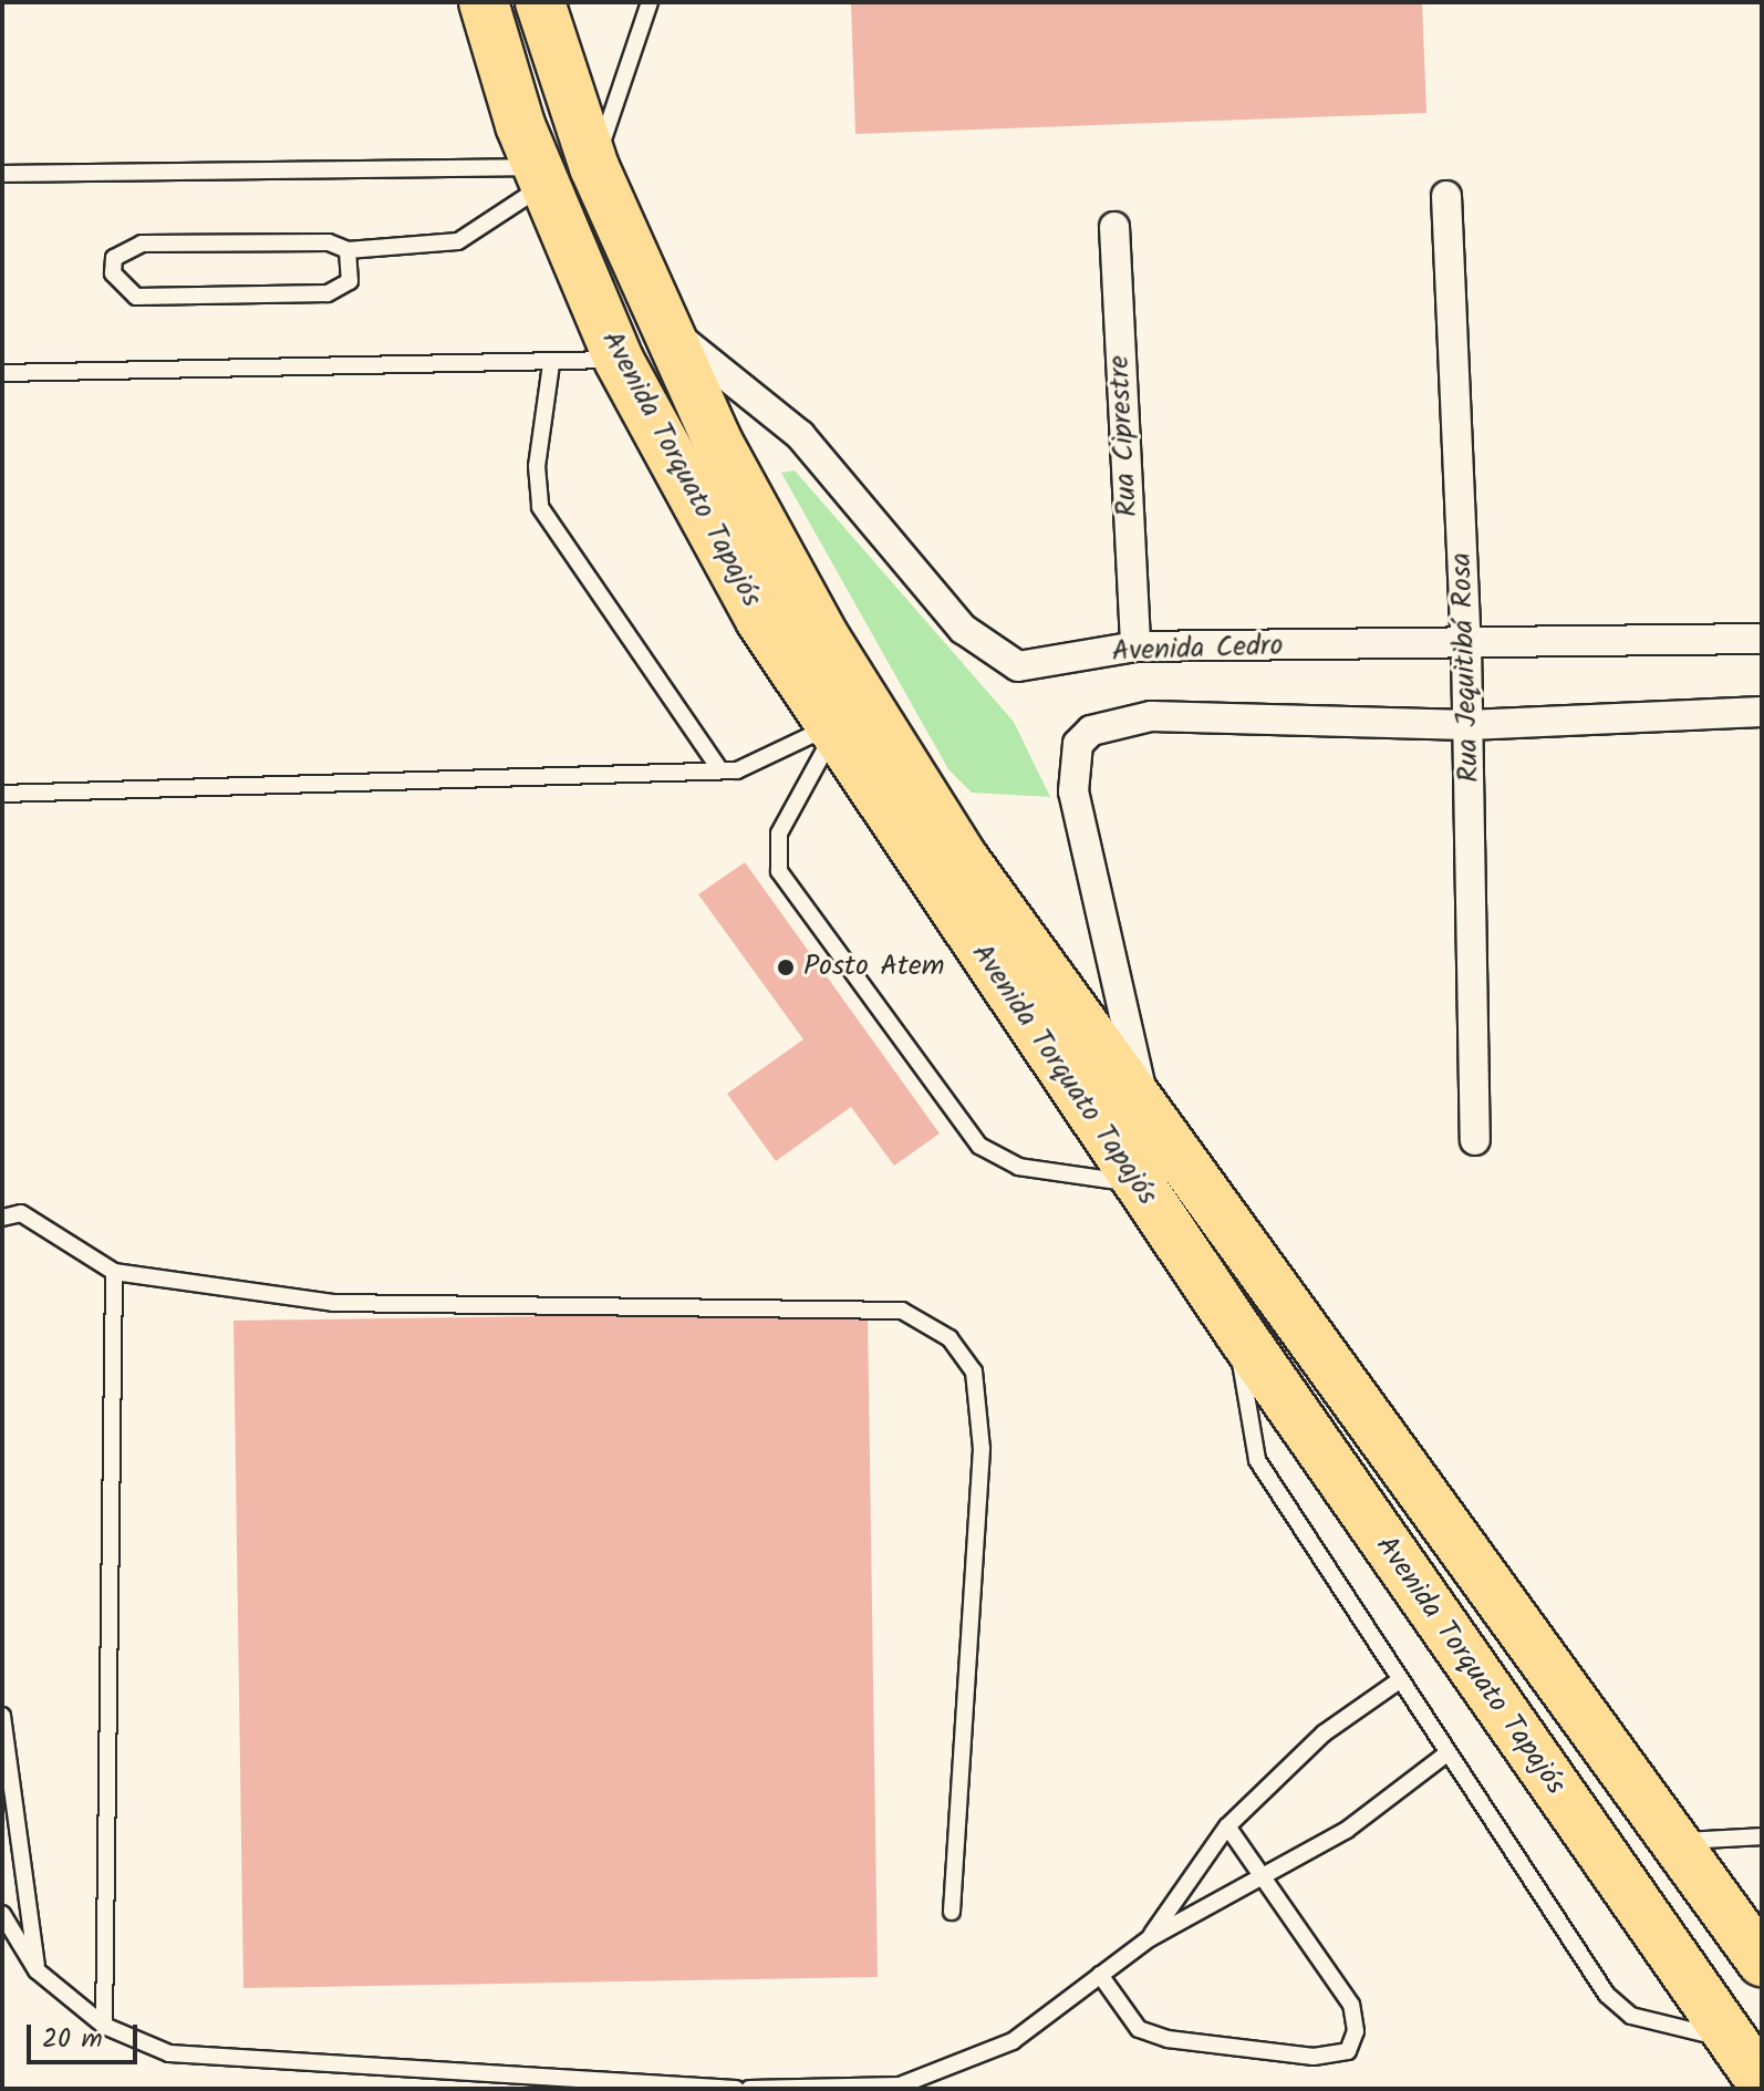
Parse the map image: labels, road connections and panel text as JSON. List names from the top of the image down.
{
  "streets": {
    "highway": ["Avenida Torquato Tapajós"],
    "street": ["Rua Ciprestre", "Avenida Cedro", "Rua Jequitibá Rosa"]
  },
  "crossings": [
    ["Rua Ciprestre", "Avenida Cedro"],
    ["Avenida Torquato Tapajós", "Avenida Cedro"],
    ["Avenida Cedro", "Rua Jequitibá Rosa"]
  ],
  "places": ["Posto Atem"],
  "scale_bar": "20 m"
}
